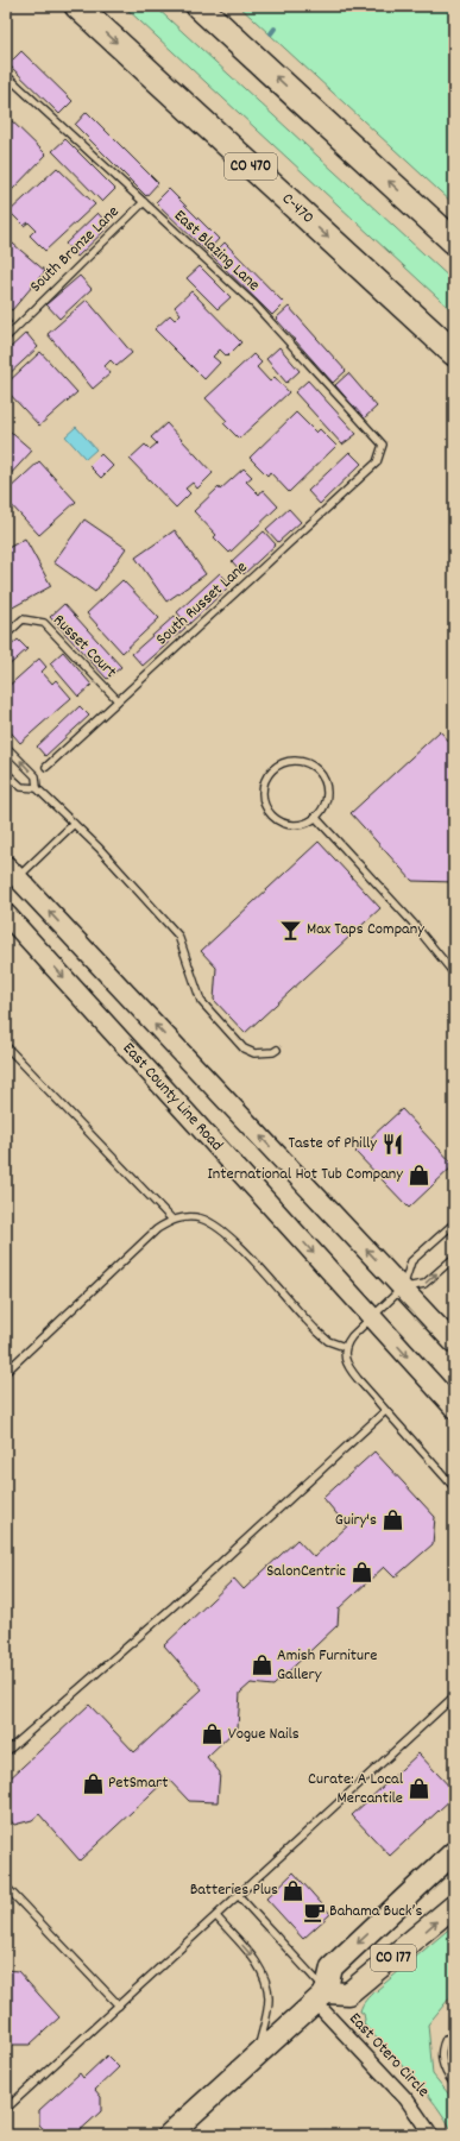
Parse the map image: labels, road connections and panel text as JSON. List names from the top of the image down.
{
  "streets": {
    "highway": ["CO 470", "C-470"],
    "main road": ["East County Line Road", "CO 177"],
    "street": ["East Otero Circle"],
    "lane": [
      "South Bronze Lane",
      "East Blazing Lane",
      "South Russet Lane",
      "Russet Court"
    ]
  },
  "crossings": [
    ["South Bronze Lane", "East Blazing Lane"],
    ["East Blazing Lane", "South Russet Lane"],
    ["South Russet Lane", "Russet Court"],
    ["CO 177", "East Otero Circle"]
  ],
  "places": {
    "bar": ["Max Taps Company"],
    "restaurant": ["Taste of Philly"],
    "shop": [
      "International Hot Tub Company",
      "Guiry's",
      "SalonCentric",
      "Amish Furniture Gallery",
      "Vogue Nails",
      "PetSmart",
      "Curate: A Local Mercantile",
      "Batteries Plus"
    ],
    "cafe": ["Bahama Buck’s"]
  }
}
